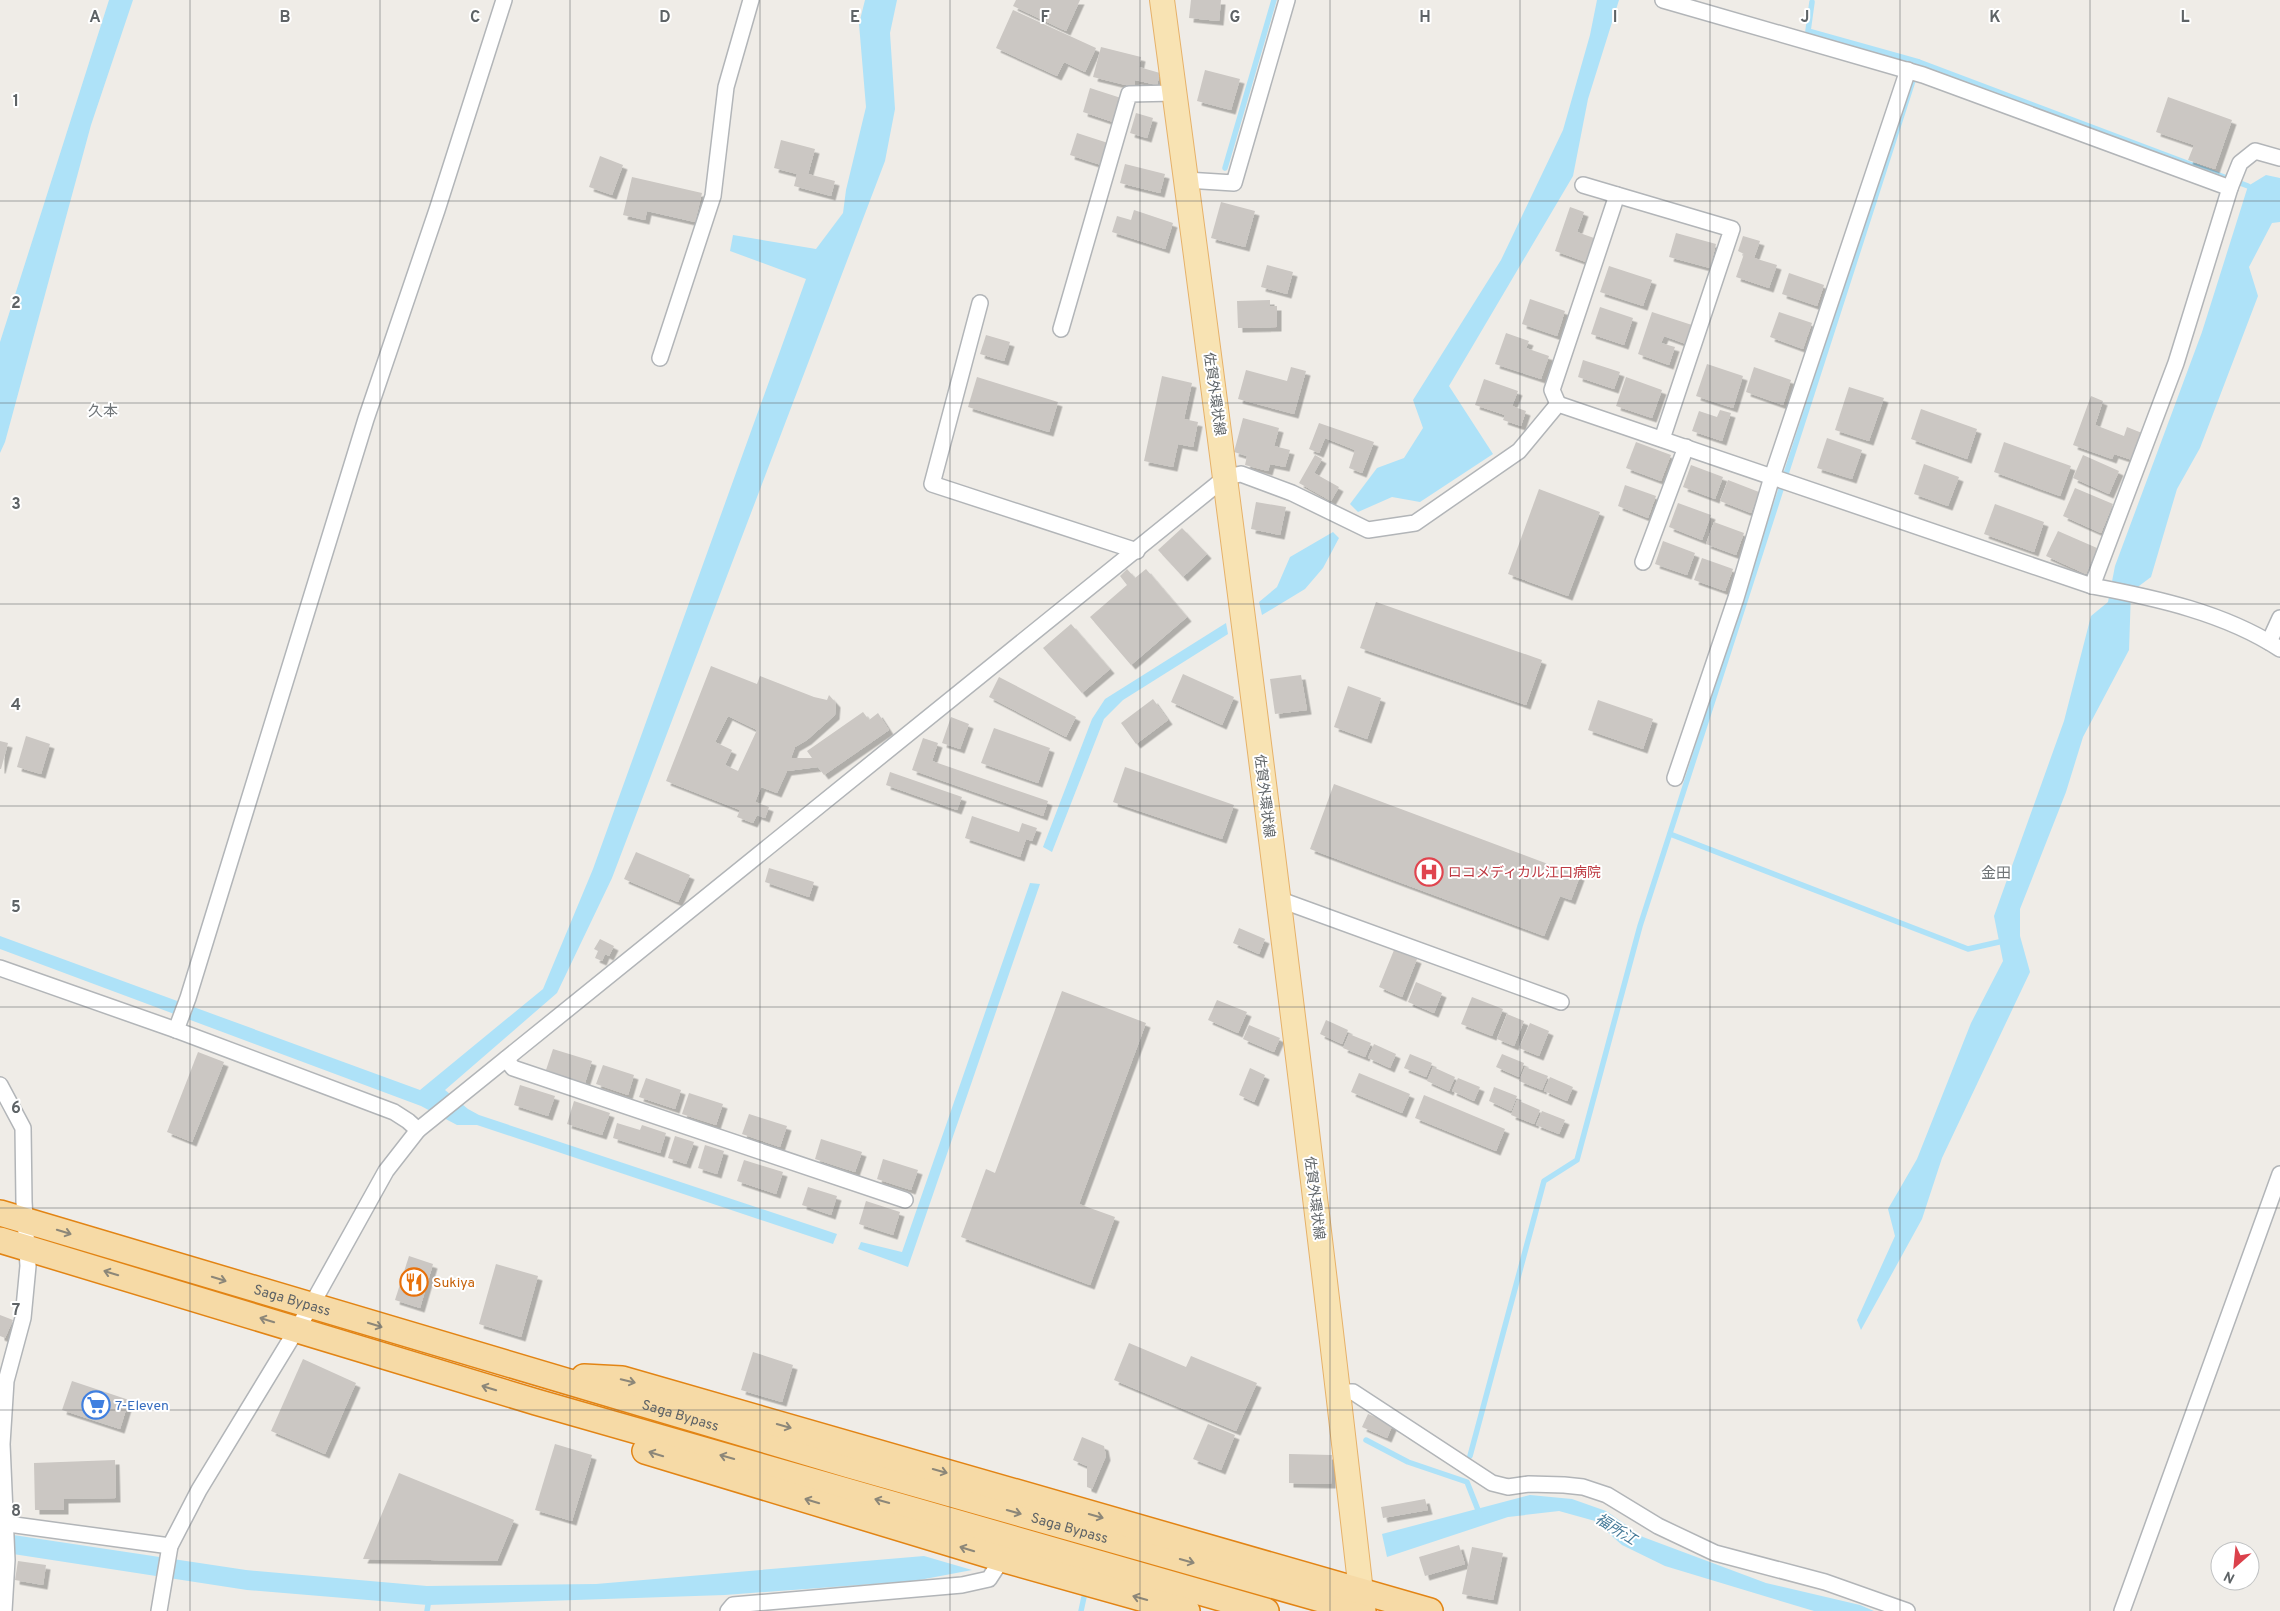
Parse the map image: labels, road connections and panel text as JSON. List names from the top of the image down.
{
  "streets": {
    "highway": ["Saga Bypass"],
    "main road": ["佐賀外環状線"]
  },
  "crossings": [
    ["佐賀外環状線", "Saga Bypass"]
  ],
  "districts": ["久本", "金田"],
  "water": ["福所江"],
  "places": {
    "hospital": ["ロコメディカル江口病院"],
    "restaurant": ["Sukiya"],
    "supermarket": ["7-Eleven"]
  },
  "north": "bottom left",
  "grid": {
    "columns": [
      "A",
      "B",
      "C",
      "D",
      "E",
      "F",
      "G",
      "H",
      "I",
      "J",
      "K",
      "L"
    ],
    "rows": [
      "1",
      "2",
      "3",
      "4",
      "5",
      "6",
      "7",
      "8"
    ]
  }
}
